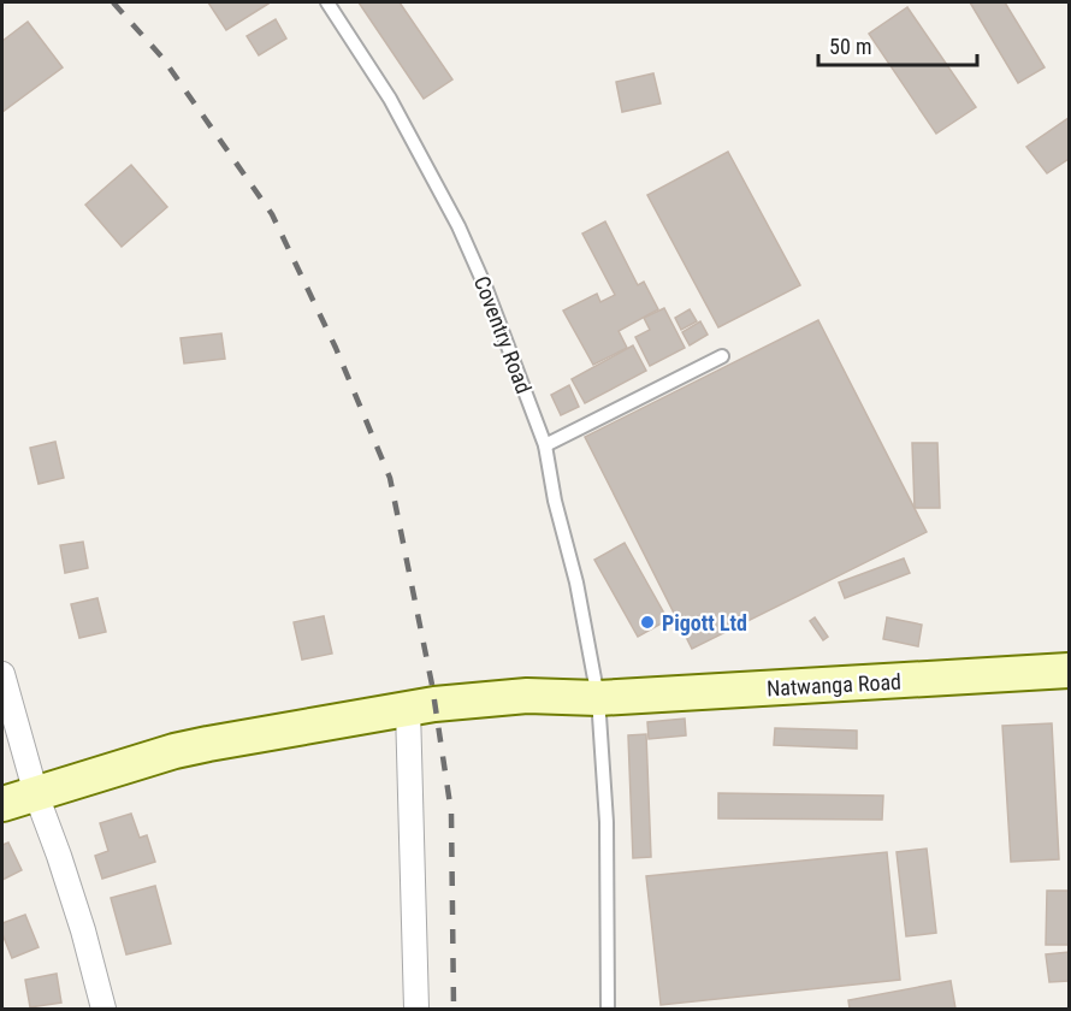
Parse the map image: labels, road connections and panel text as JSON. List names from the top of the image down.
{
  "streets": {
    "street": ["Natwanga Road"],
    "lane": ["Coventry Road"]
  },
  "crossings": [
    ["Coventry Road", "Natwanga Road"]
  ],
  "places": ["Pigott Ltd"],
  "scale_bar": "50 m"
}
